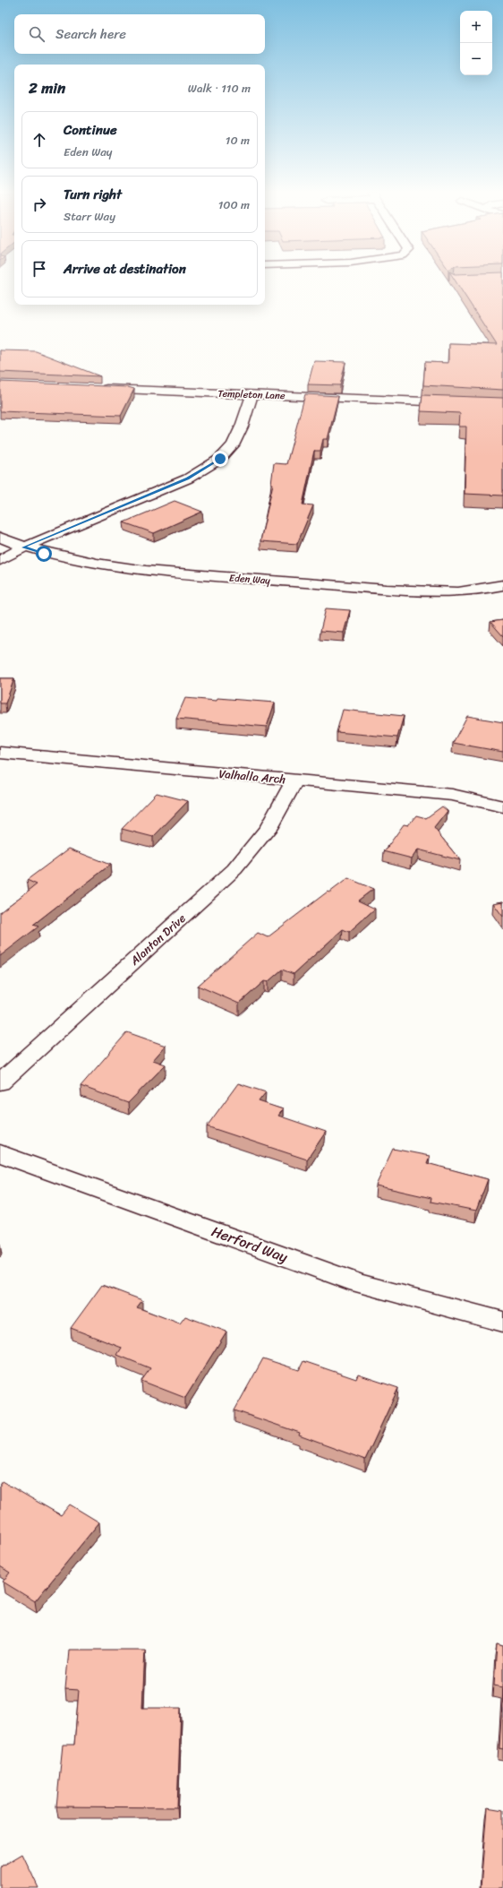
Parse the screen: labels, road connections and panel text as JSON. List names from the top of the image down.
{
  "streets": {
    "street": [
      "Templeton Lane",
      "Eden Way",
      "Valhalla Arch",
      "Alanton Drive",
      "Herford Way"
    ]
  },
  "crossings": [
    ["Valhalla Arch", "Alanton Drive"]
  ],
  "page": {
    "map_buttons": ["+", "−"],
    "search": "Search here",
    "heading": ["2 min", "Walk · 110 m"],
    "list": [
      ["Continue", "Eden Way", "10 m"],
      ["Turn right", "Starr Way", "100 m"],
      "Arrive at destination"
    ]
  }
}
